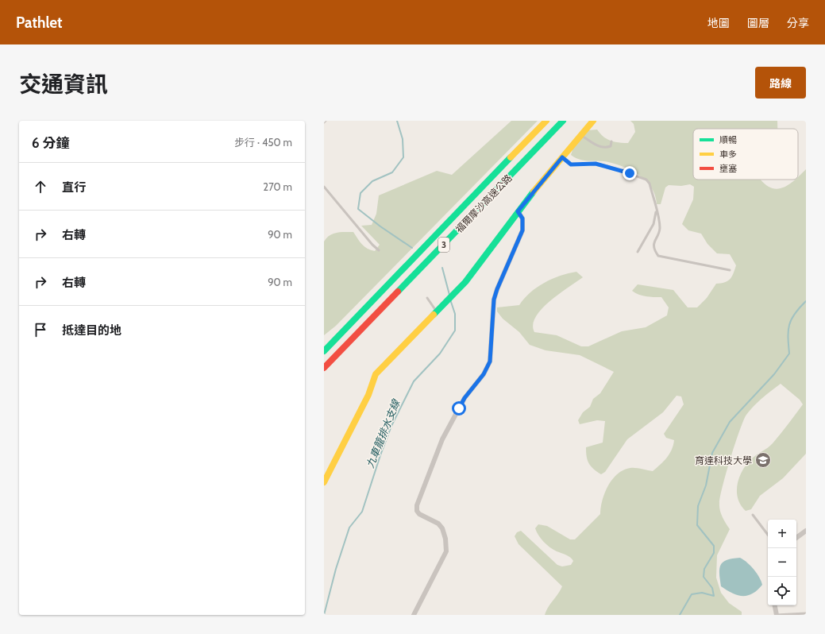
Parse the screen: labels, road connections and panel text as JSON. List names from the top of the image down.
{
  "streets": {
    "main road": ["福爾摩沙高速公路", "3"]
  },
  "water": ["九車籠排水支線"],
  "places": {
    "school or university": ["育達科技大學"]
  },
  "legend": ["順暢", "車多", "壅塞"],
  "page": {
    "header": "Pathlet",
    "nav": ["地圖", "圖層", "分享"],
    "title": "交通資訊",
    "buttons": "路線",
    "heading": ["6 分鐘", "步行 · 450 m"],
    "list": [
      ["直行", "270 m"],
      ["右轉", "90 m"],
      ["右轉", "90 m"],
      "抵達目的地"
    ],
    "map_buttons": ["+", "−"]
  }
}
